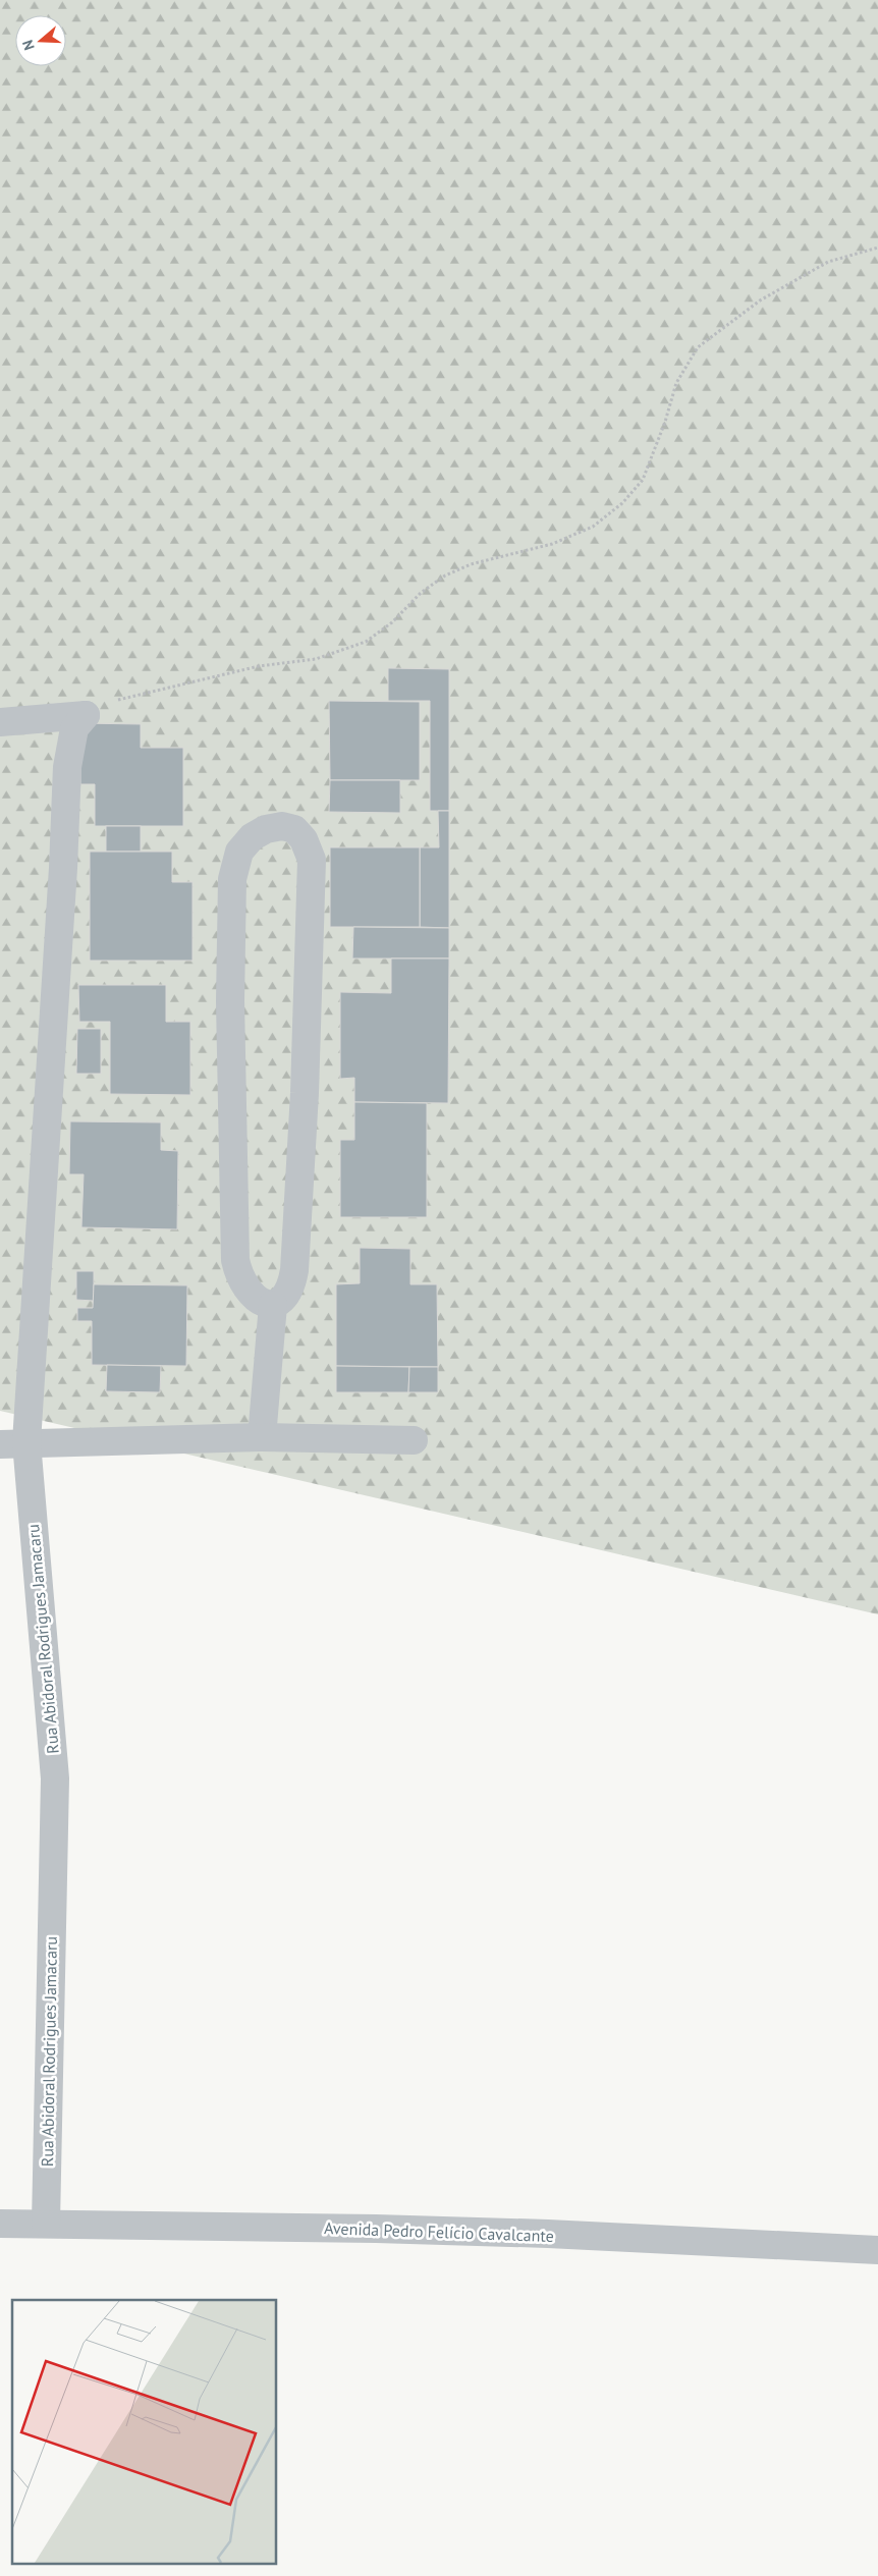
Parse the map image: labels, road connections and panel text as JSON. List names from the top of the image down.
{
  "streets": {
    "street": ["Rua Abidoral Rodrigues Jamacaru", "Avenida Pedro Felício Cavalcante"]
  },
  "crossings": [
    ["Rua Abidoral Rodrigues Jamacaru", "Avenida Pedro Felício Cavalcante"]
  ],
  "north": "left"
}
